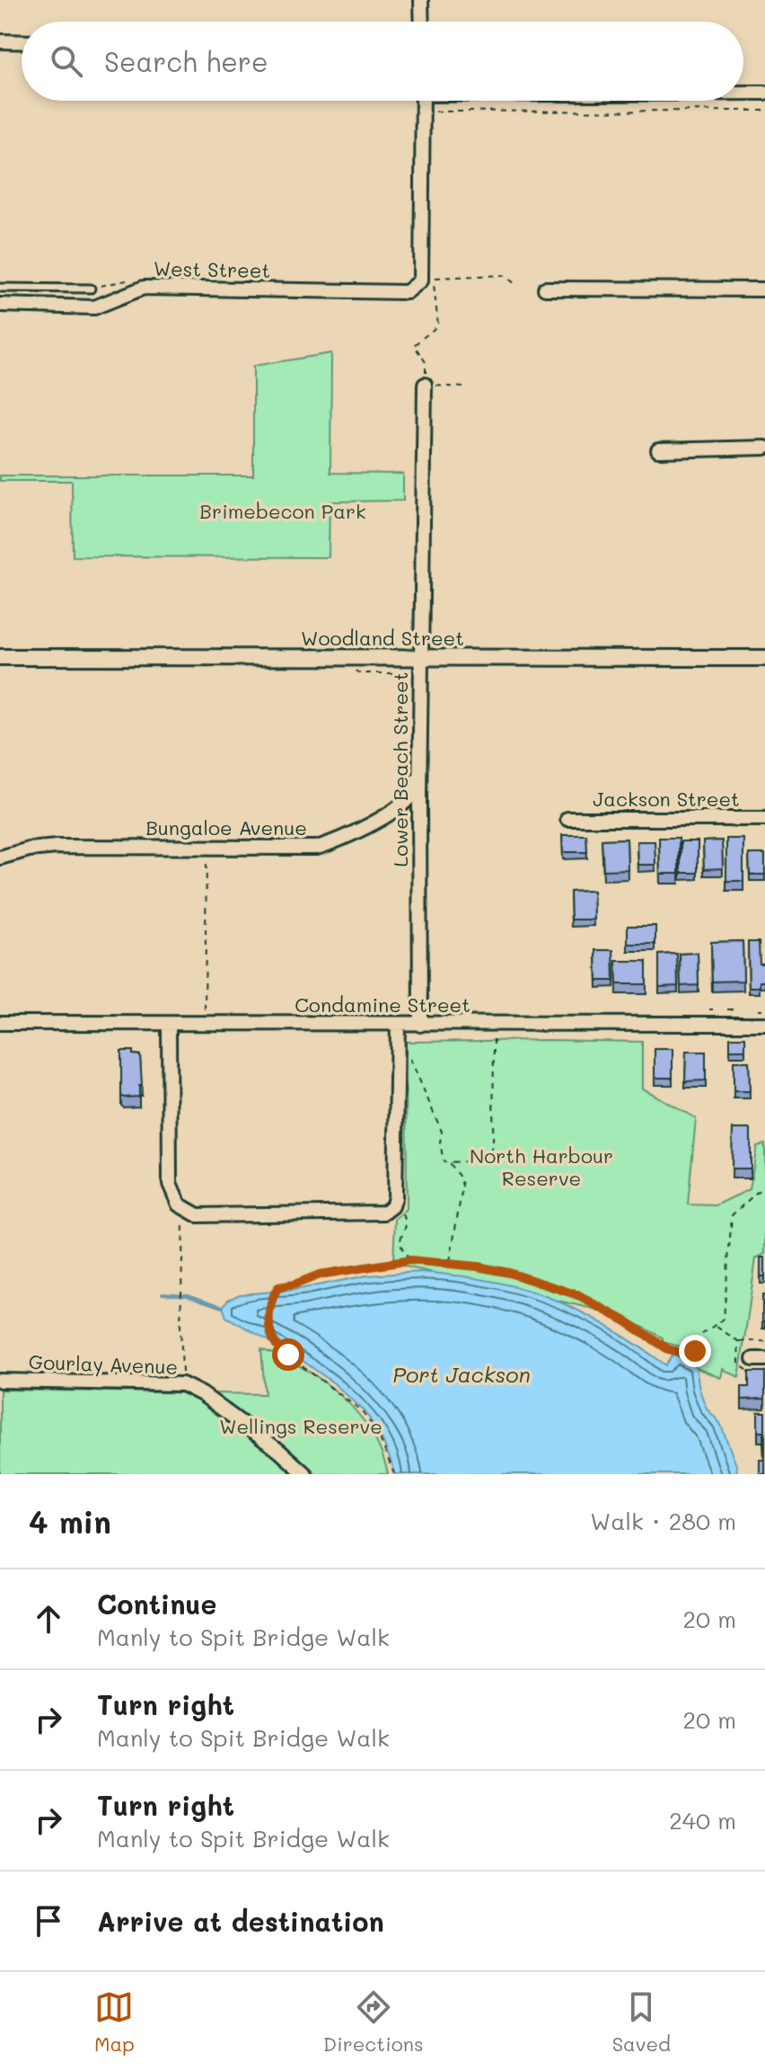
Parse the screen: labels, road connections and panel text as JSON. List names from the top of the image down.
{
  "streets": {
    "street": [
      "West Street",
      "Woodland Street",
      "Lower Beach Street",
      "Jackson Street",
      "Bungaloe Avenue",
      "Condamine Street",
      "Gourlay Avenue"
    ]
  },
  "crossings": [
    ["Woodland Street", "Lower Beach Street"],
    ["Lower Beach Street", "Bungaloe Avenue"],
    ["Lower Beach Street", "Condamine Street"]
  ],
  "water": ["Port Jackson"],
  "parks": ["Brimebecon Park", "North Harbour Reserve", "Wellings Reserve"],
  "page": {
    "search": "Search here",
    "heading": ["4 min", "Walk · 280 m"],
    "list": [
      ["Continue", "Manly to Spit Bridge Walk", "20 m"],
      ["Turn right", "Manly to Spit Bridge Walk", "20 m"],
      ["Turn right", "Manly to Spit Bridge Walk", "240 m"],
      "Arrive at destination"
    ],
    "nav": ["Map", "Directions", "Saved"]
  }
}
